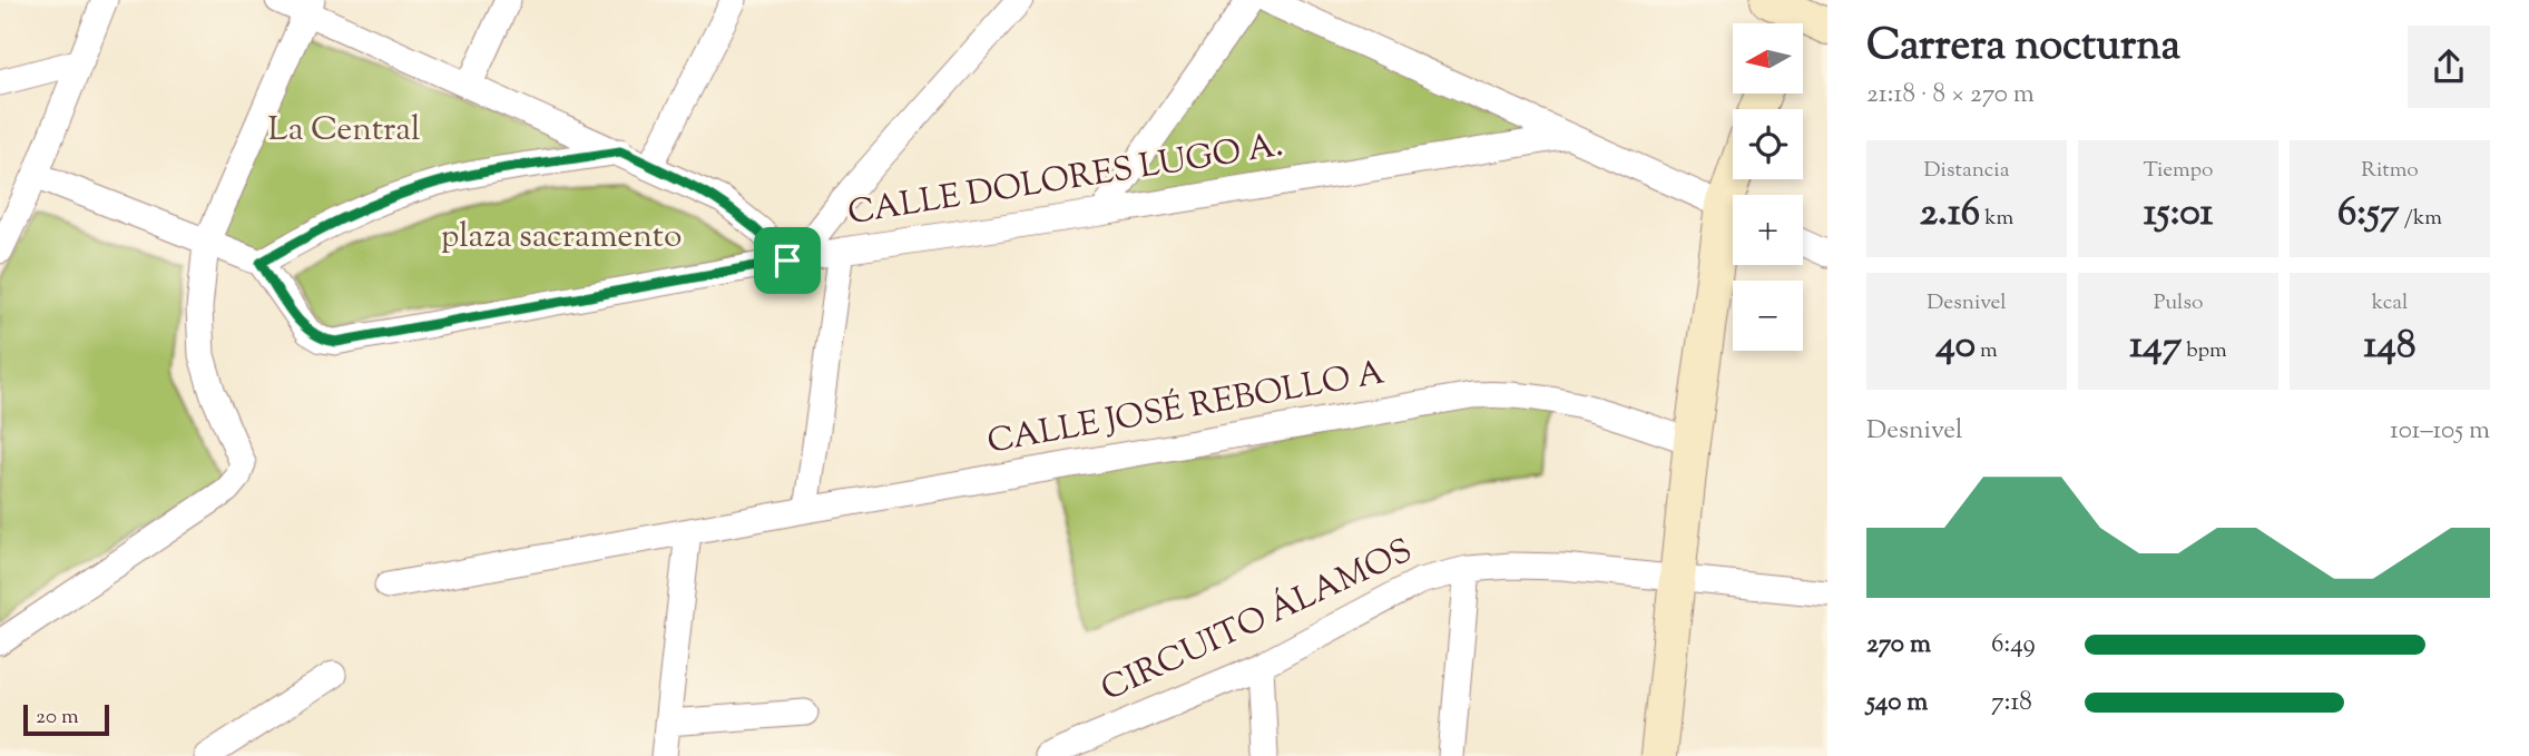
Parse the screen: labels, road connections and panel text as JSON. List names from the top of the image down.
{
  "streets": {
    "street": ["CALLE DOLORES LUGO A.", "CALLE JOSÉ REBOLLO A", "CIRCUITO ÁLAMOS"]
  },
  "parks": ["La Central", "plaza sacramento"],
  "scale_bar": "20 m",
  "north": "left",
  "page": {
    "heading": ["Carrera nocturna", "21:18 · 8 × 270 m"],
    "map_buttons": ["+", "−"],
    "stats": [
      ["Distancia", "2.16 km"],
      ["Tiempo", "15:01"],
      ["Ritmo", "6:57 /km"],
      ["Desnivel", "40 m"],
      ["Pulso", "147 bpm"],
      ["kcal", "148"]
    ],
    "chart": ["Desnivel", "101–105 m"],
    "list": [
      {
        "name": "270 m",
        "note": "6:49"
      },
      {
        "name": "540 m",
        "note": "7:18"
      }
    ],
    "scale": "20 m"
  }
}
